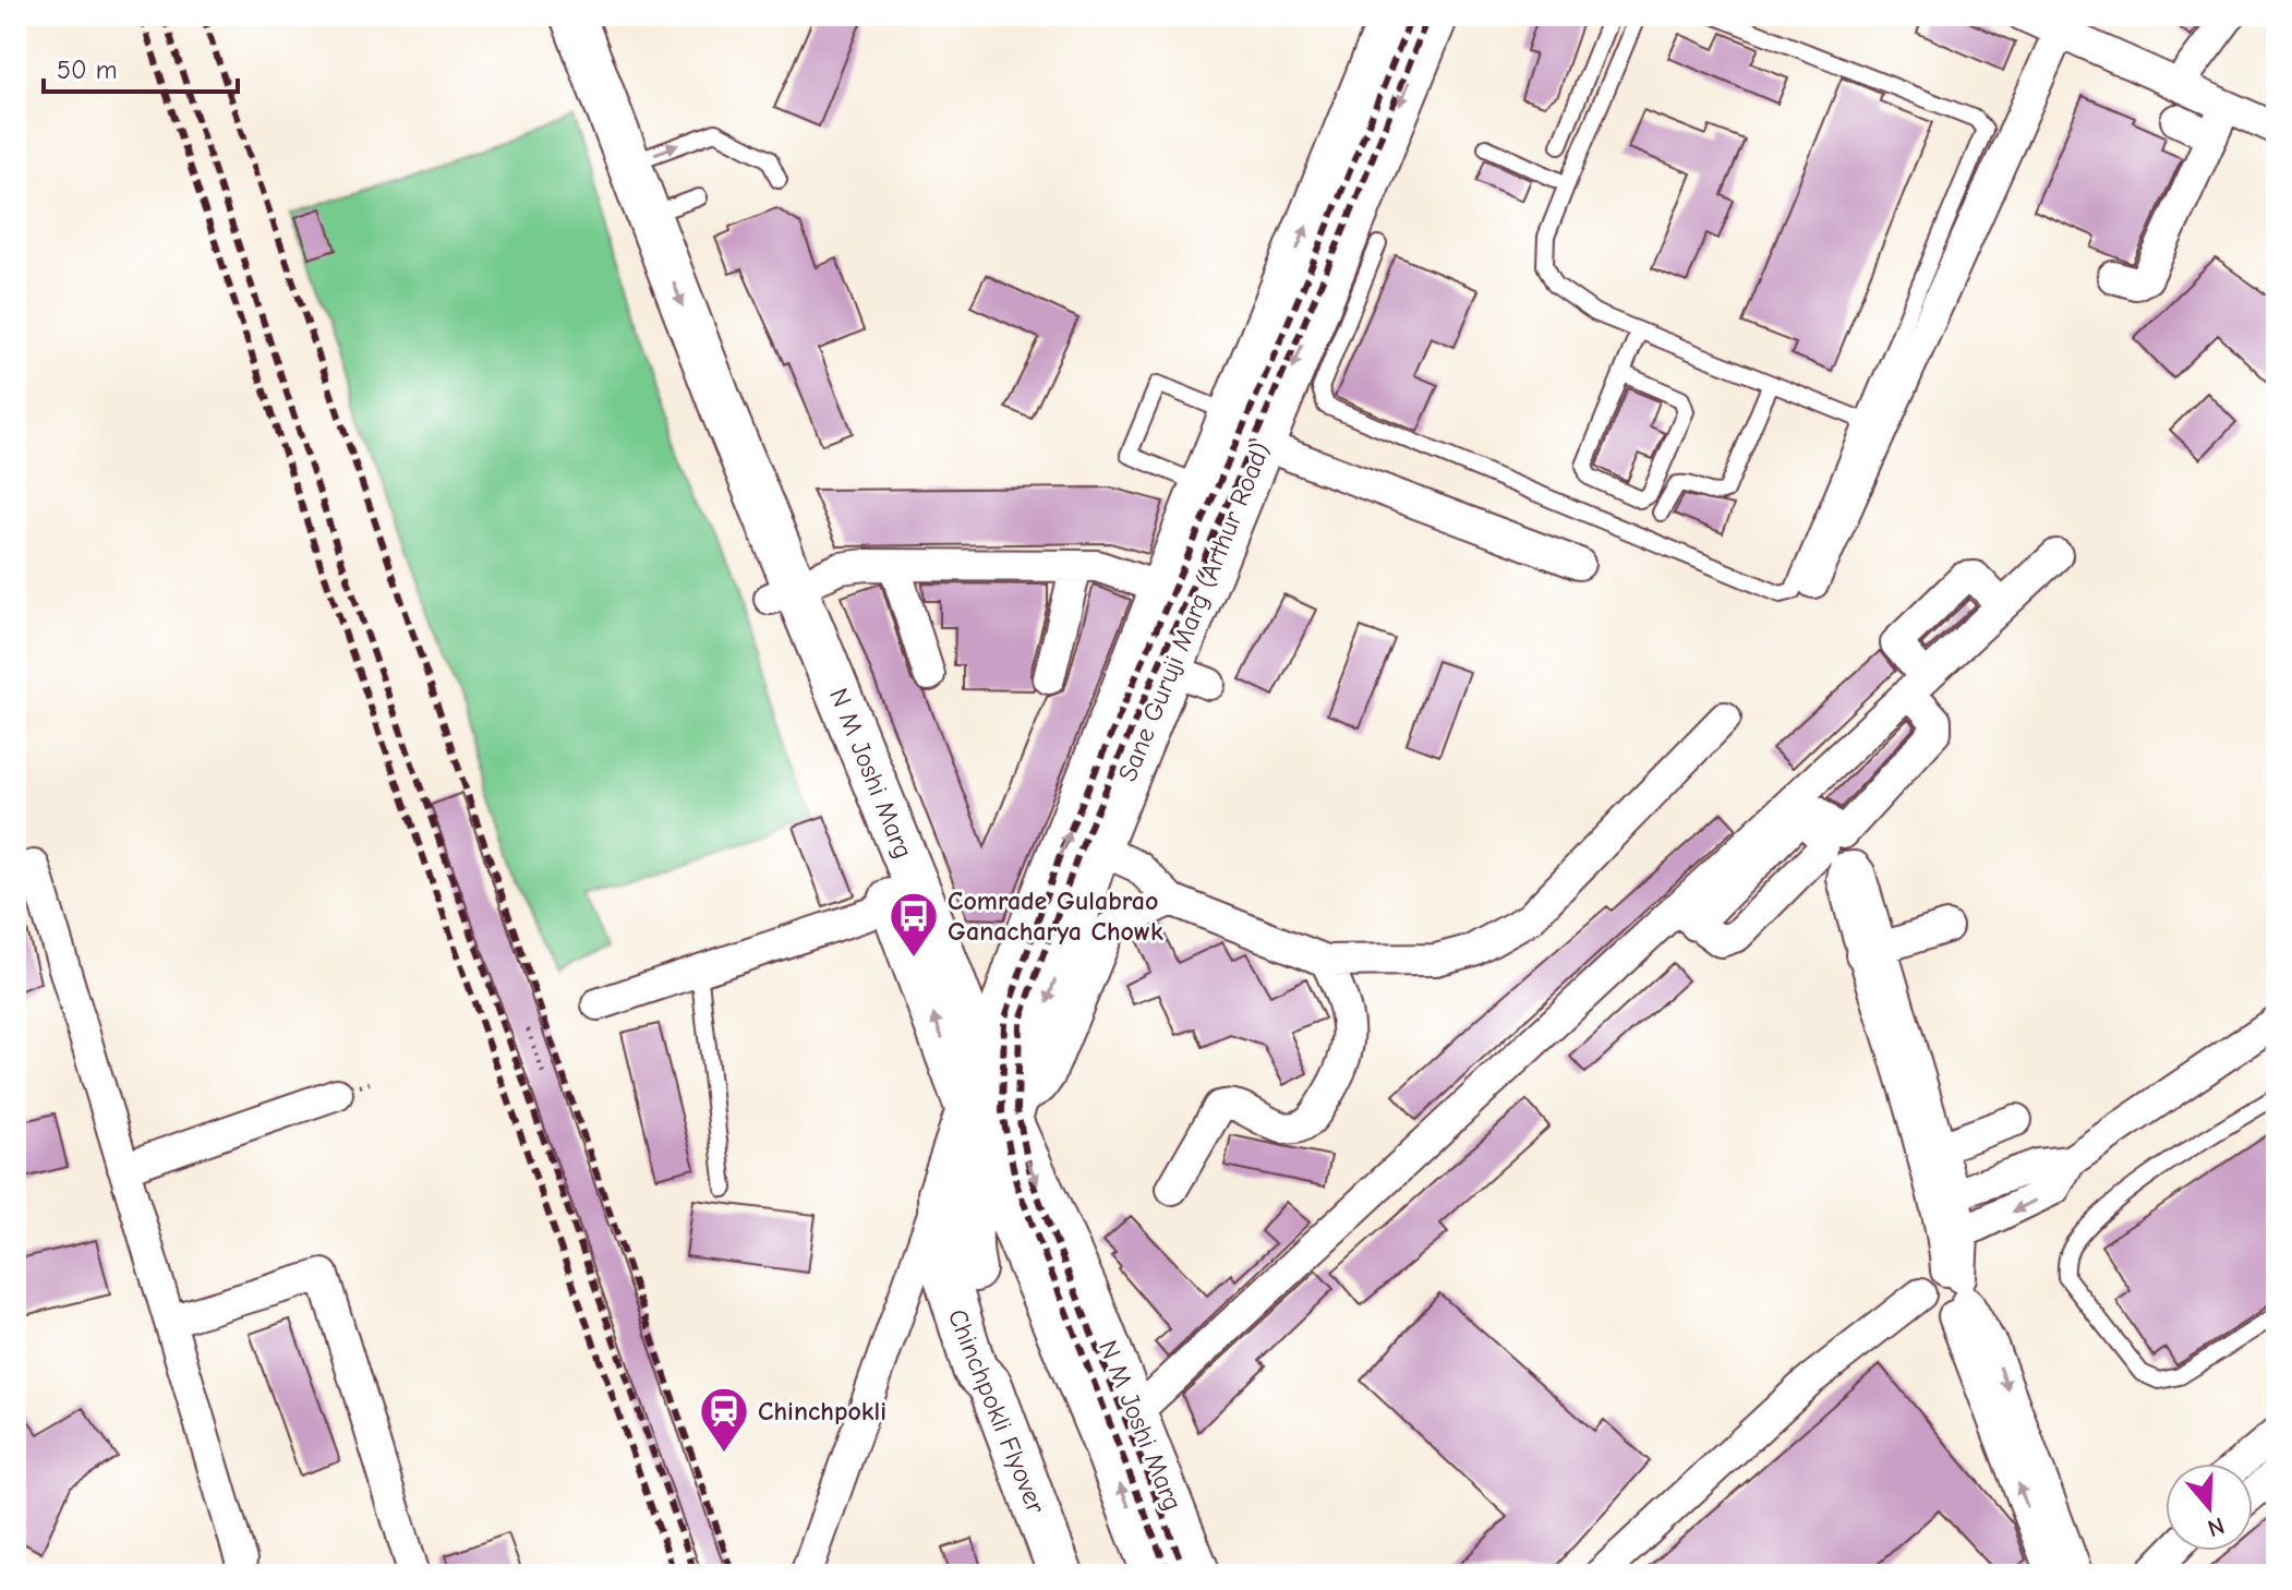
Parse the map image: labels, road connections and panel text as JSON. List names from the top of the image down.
{
  "streets": {
    "main road": ["Sane Guruji Marg (Arthur Road)", "N M Joshi Marg", "Chinchpokli Flyover"]
  },
  "crossings": [
    ["Sane Guruji Marg (Arthur Road)", "N M Joshi Marg"],
    ["Sane Guruji Marg (Arthur Road)", "Chinchpokli Flyover"]
  ],
  "places": {
    "bus stop": ["Comrade Gulabrao Ganacharya Chowk"],
    "station": ["Chinchpokli"]
  },
  "scale_bar": "50 m",
  "north": "bottom"
}
